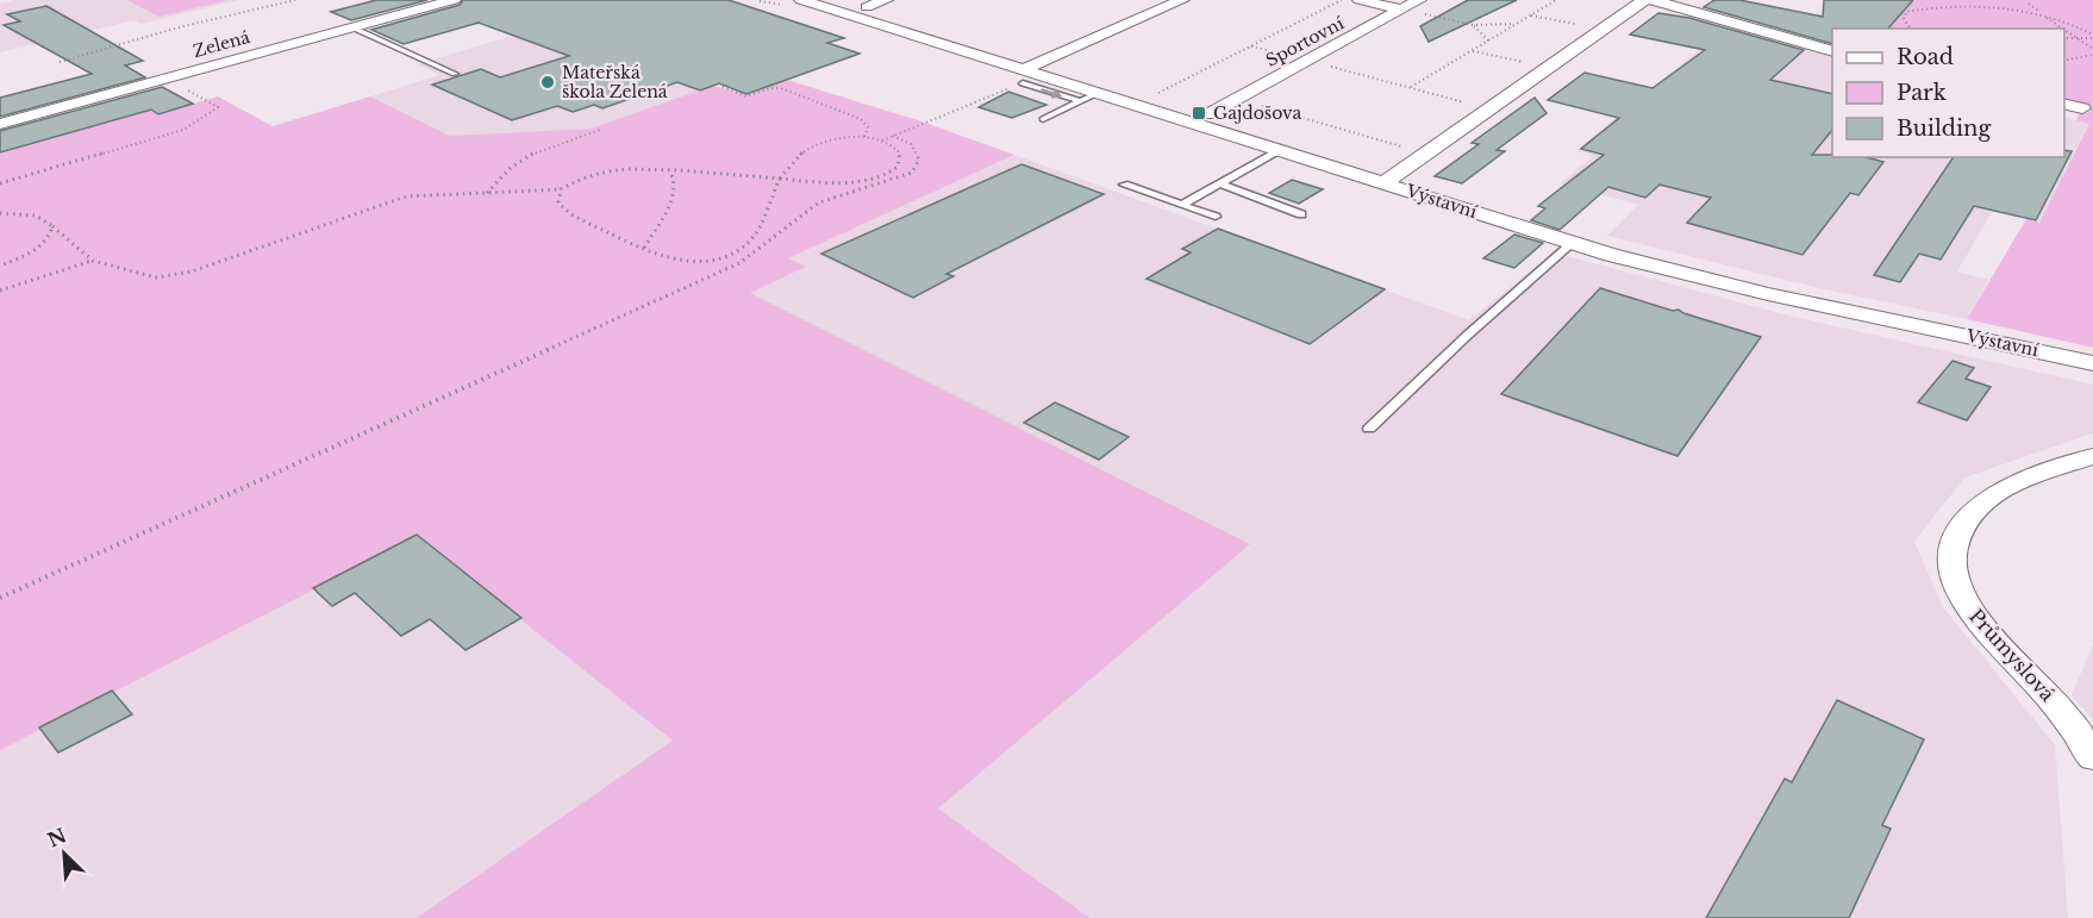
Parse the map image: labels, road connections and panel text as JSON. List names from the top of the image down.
{
  "streets": {
    "street": [
      "Sportovní",
      "Zelená",
      "Výstavní",
      "Průmyslová"
    ]
  },
  "places": {
    "other": ["Mateřská škola Zelená"],
    "transit": ["Gajdošova"]
  },
  "legend": ["Road", "Park", "Building"],
  "north": "top left"
}
